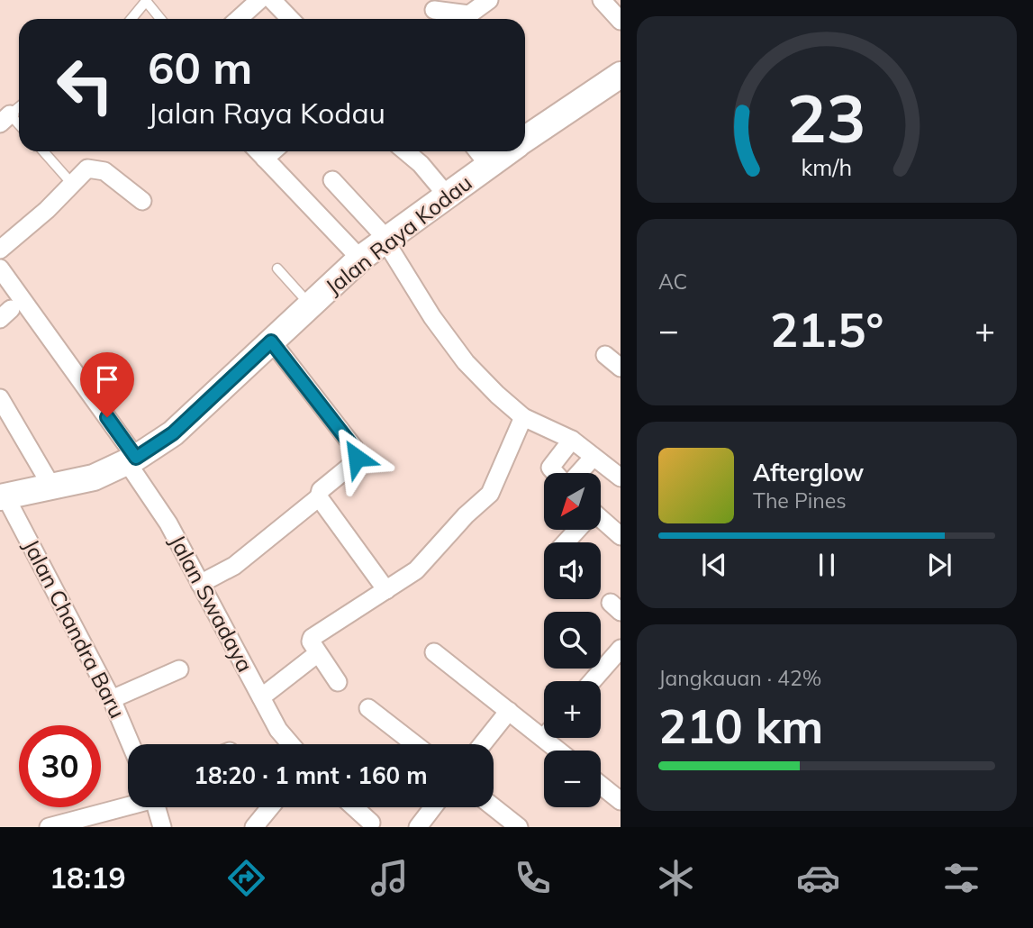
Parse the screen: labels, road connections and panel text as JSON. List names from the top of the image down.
{
  "streets": {
    "street": ["Jalan Raya Kodau", "Jalan Swadaya", "Jalan Chandra Baru"]
  },
  "crossings": [
    ["Jalan Raya Kodau", "Jalan Swadaya"],
    ["Jalan Raya Kodau", "Jalan Chandra Baru"]
  ],
  "north": "bottom left",
  "page": {
    "turn": ["60 m", "Jalan Raya Kodau"],
    "tile": [
      "AC",
      ["Jangkauan · 42%", "210 km"]
    ],
    "heat": ["−", "21.5°", "+"],
    "song": ["Afterglow", "The Pines"],
    "map_buttons": ["+", "−"],
    "limit": "30",
    "trip": "18:20 · 1 mnt · 160 m",
    "tabs": "18:19",
    "gauge": ["23", "km/h"]
  }
}
